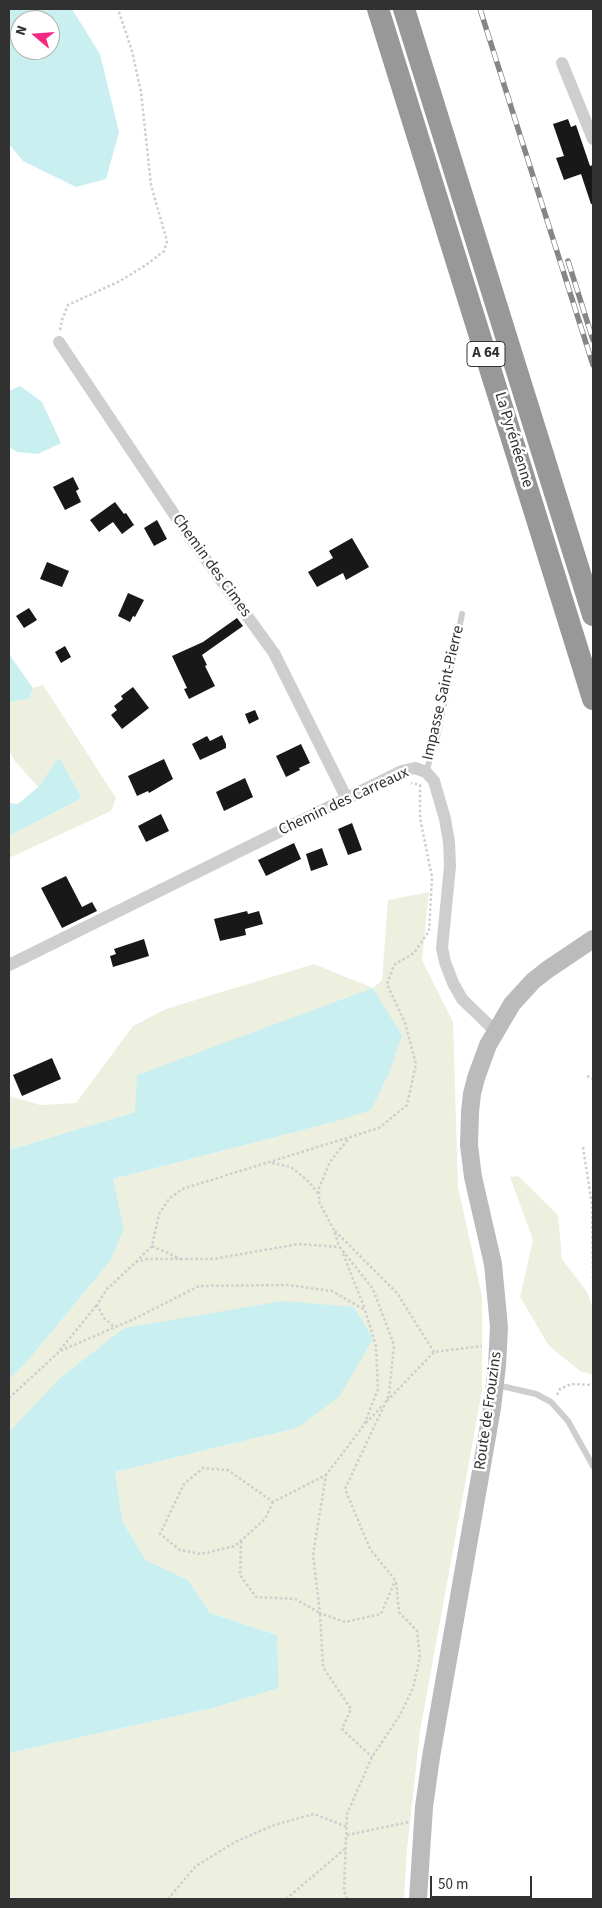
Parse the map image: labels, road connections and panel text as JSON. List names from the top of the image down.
{
  "streets": {
    "highway": ["A 64", "La Pyrénéenne"],
    "main road": ["Route de Frouzins"],
    "street": ["Chemin des Cimes", "Chemin des Carreaux"],
    "lane": ["Impasse Saint-Pierre"]
  },
  "crossings": [
    ["Chemin des Cimes", "Chemin des Carreaux"],
    ["Impasse Saint-Pierre", "Chemin des Carreaux"],
    ["Chemin des Carreaux", "Route de Frouzins"]
  ],
  "scale_bar": "50 m",
  "north": "left"
}
